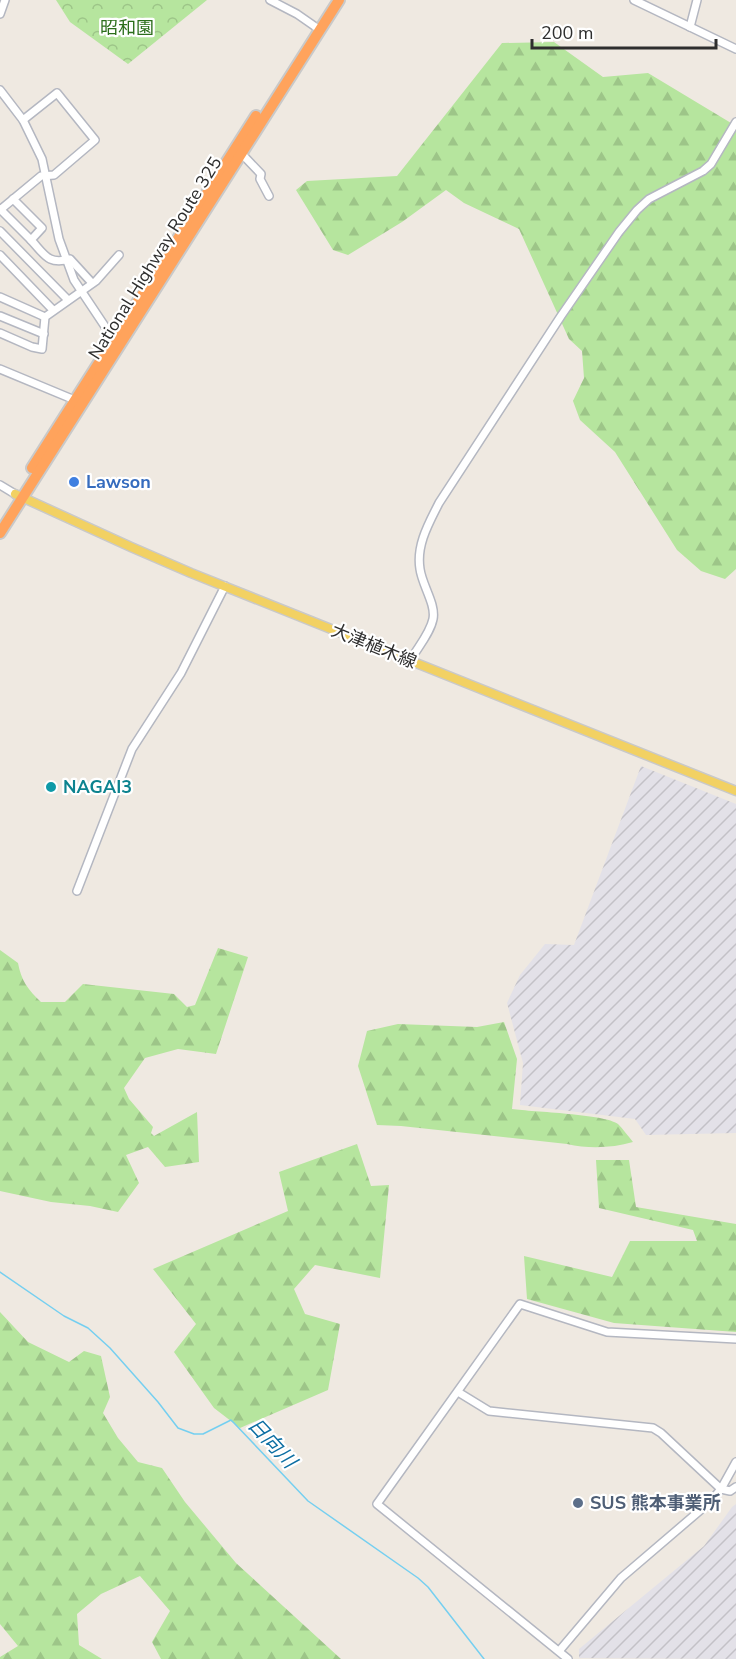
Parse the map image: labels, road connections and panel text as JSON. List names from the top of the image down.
{
  "streets": {
    "highway": ["National Highway Route 325"],
    "main road": ["大津植木線"]
  },
  "crossings": [
    ["National Highway Route 325", "大津植木線"]
  ],
  "water": ["日向川"],
  "parks": ["昭和園"],
  "places": ["Lawson", "NAGAI3", "SUS 熊本事業所"],
  "scale_bar": "200 m"
}
